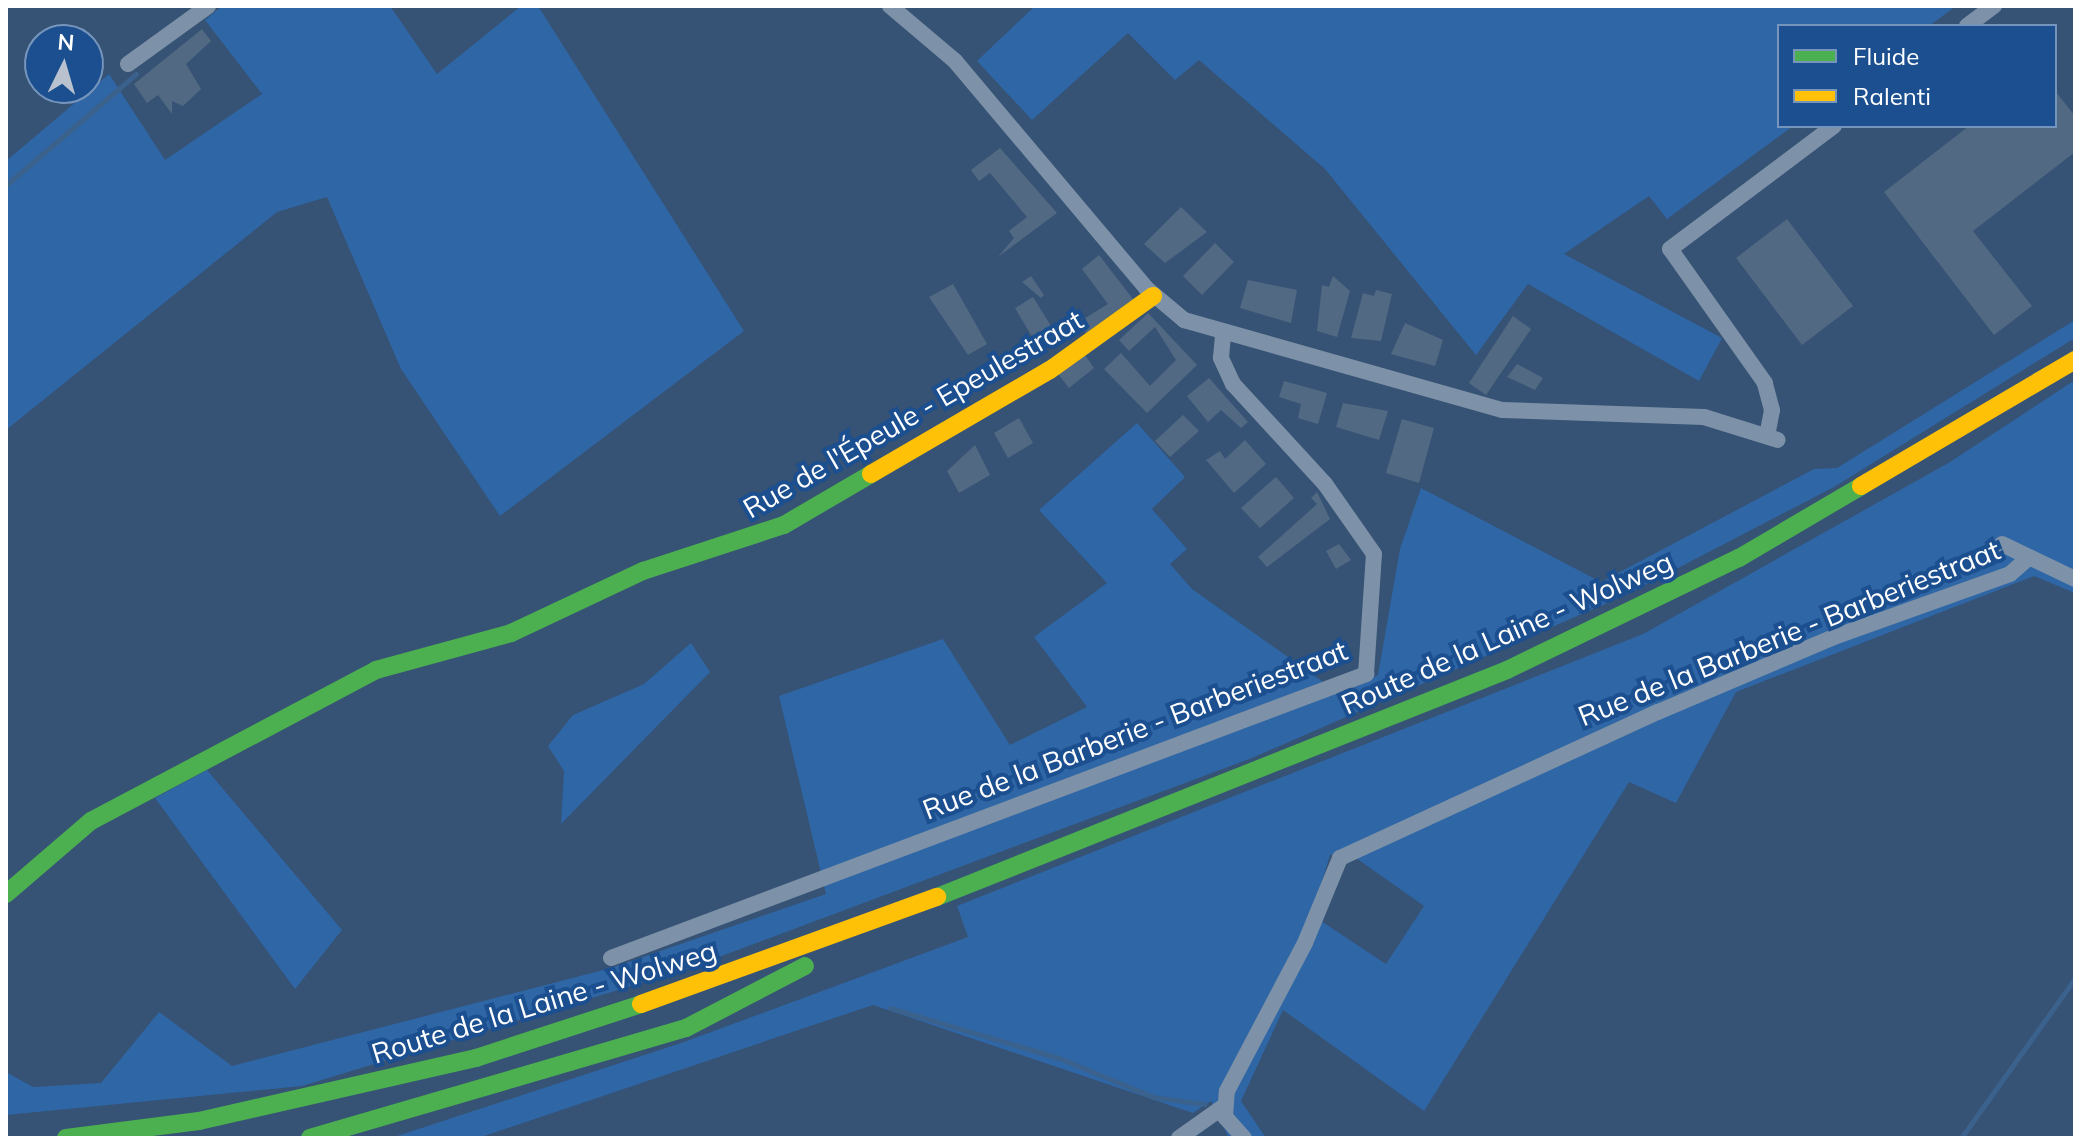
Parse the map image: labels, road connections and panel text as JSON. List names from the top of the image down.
{
  "streets": {
    "main road": ["Rue de l'Épeule - Epeulestraat", "Route de la Laine - Wolweg"],
    "street": ["Rue de la Barberie - Barberiestraat"]
  },
  "legend": ["Fluide", "Ralenti"],
  "north": "top"
}
